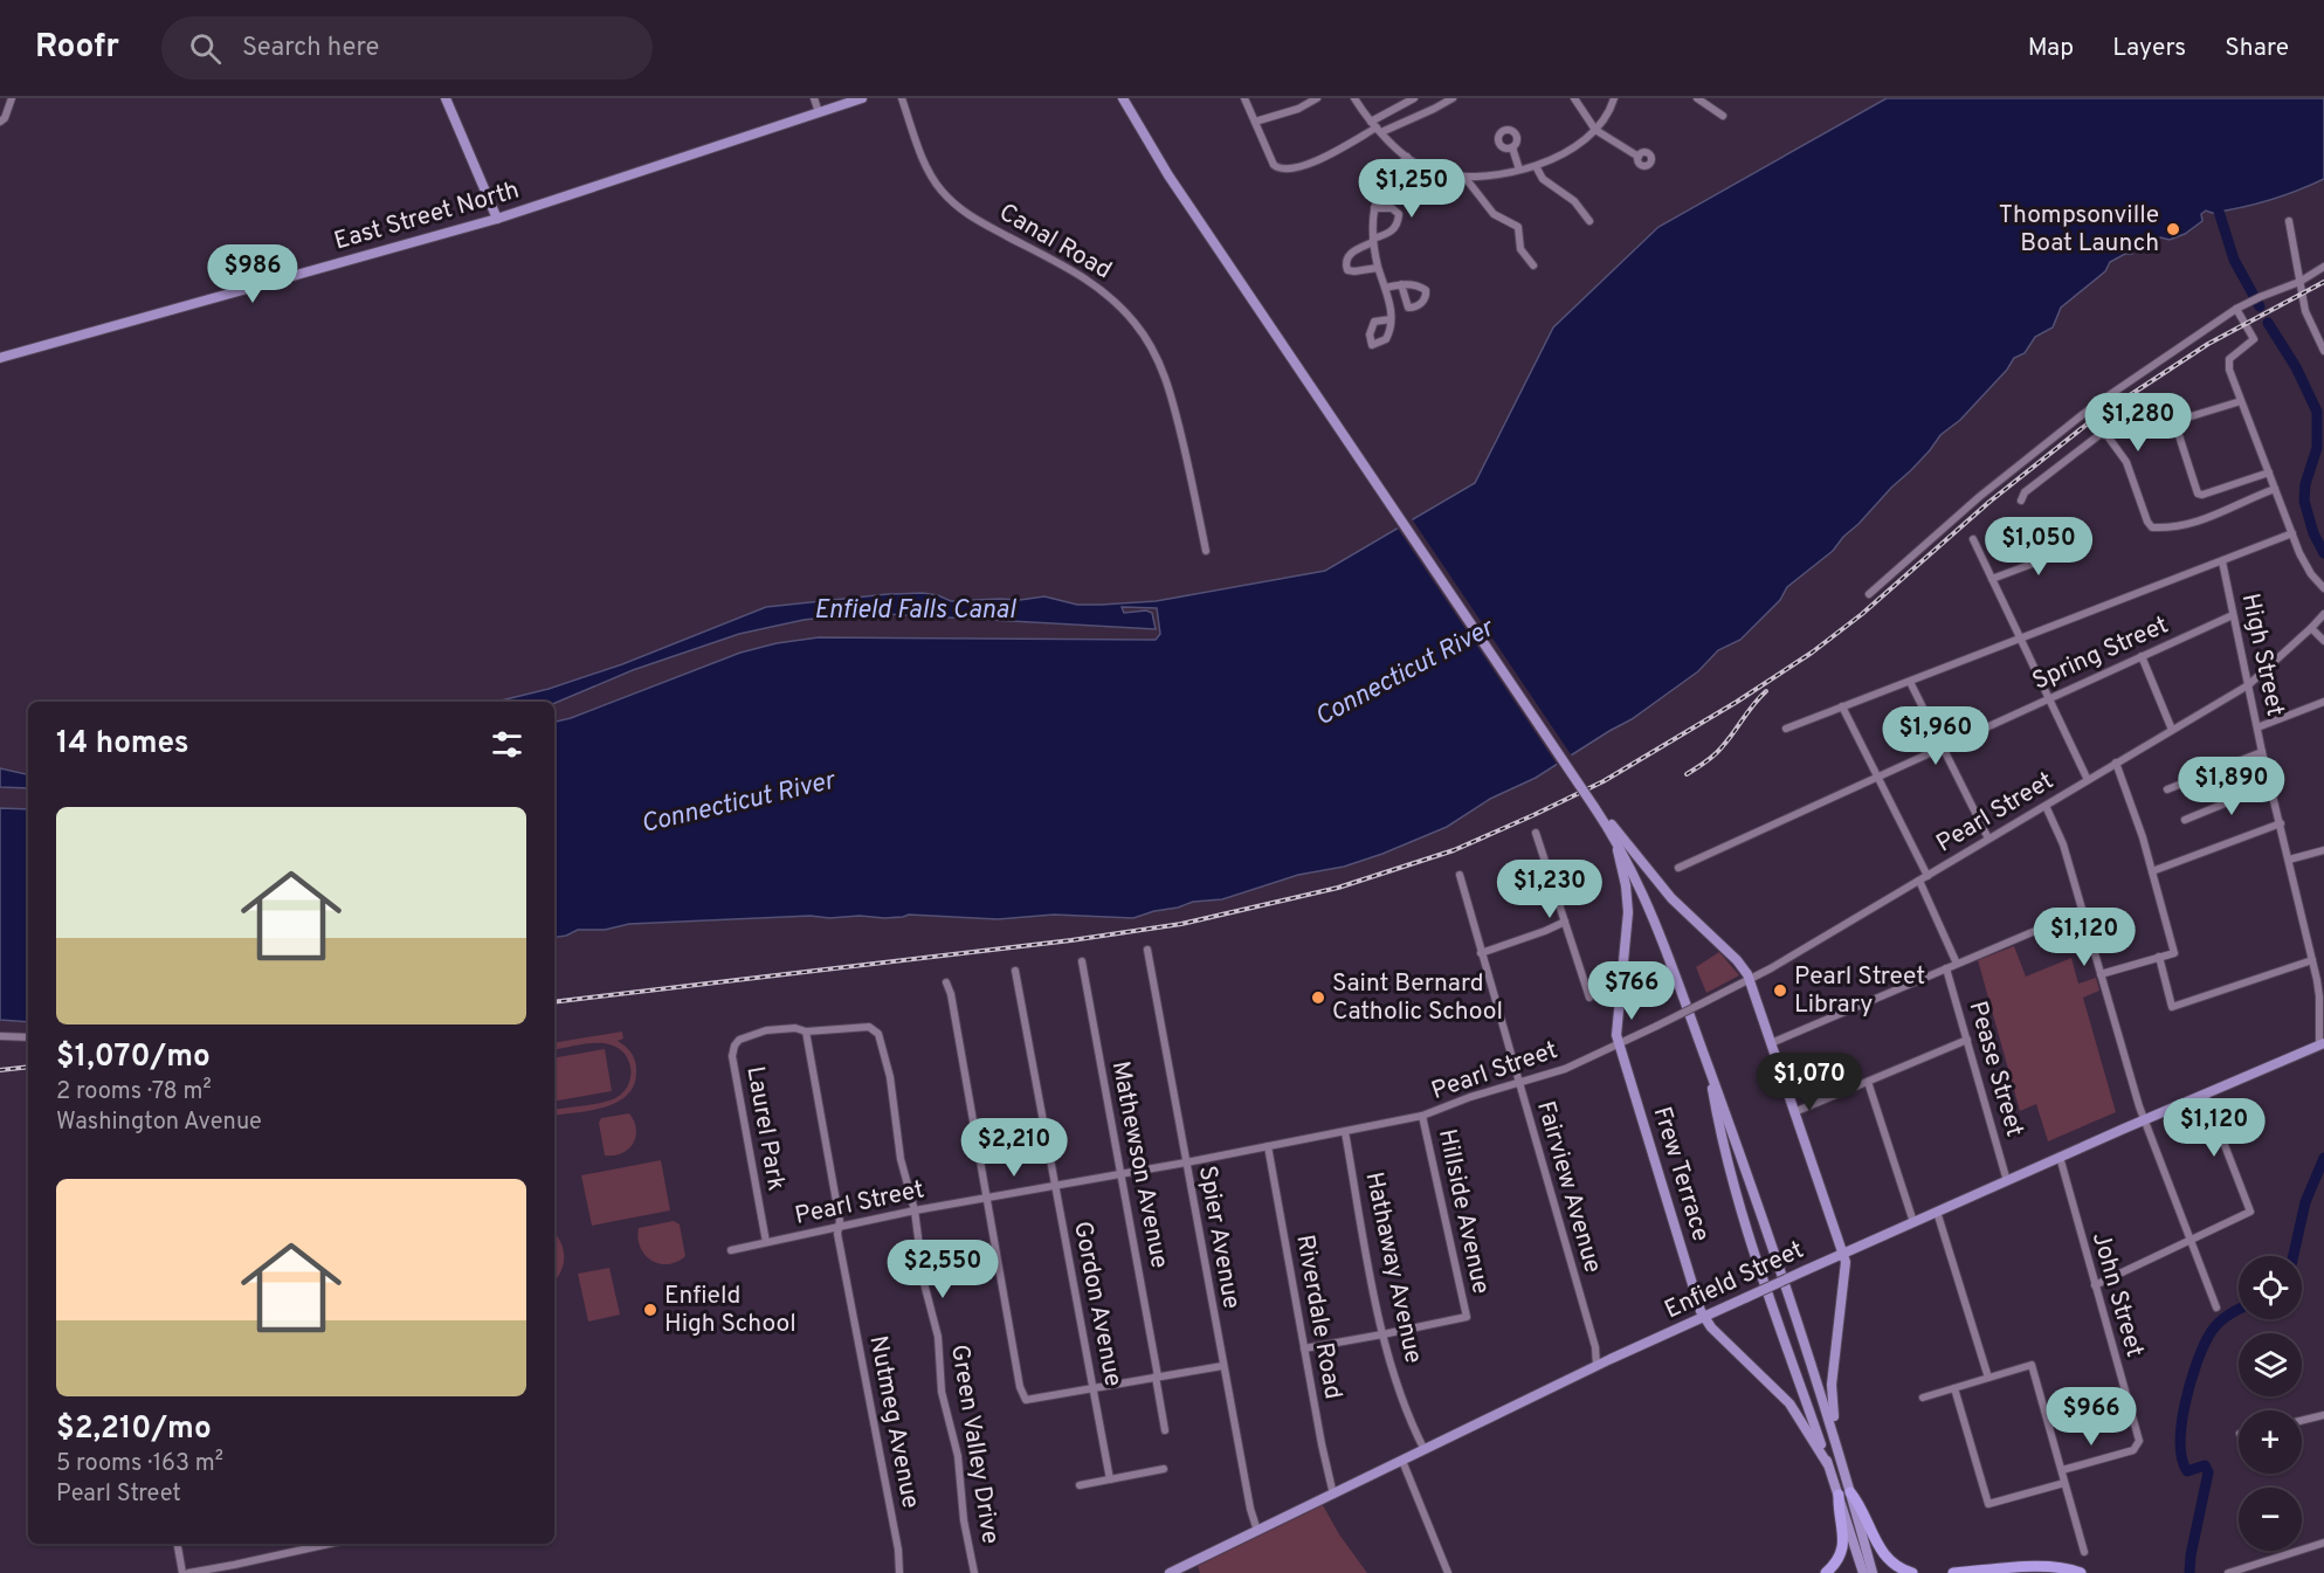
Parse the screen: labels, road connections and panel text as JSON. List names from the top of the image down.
{
  "streets": {
    "main road": ["East Street North", "Frew Terrace", "Enfield Street"],
    "street": [
      "Canal Road",
      "Spring Street",
      "High Street",
      "Pearl Street",
      "Pease Street",
      "Laurel Park",
      "Mathewson Avenue",
      "Fairview Avenue",
      "Hillside Avenue",
      "Spier Avenue",
      "Hathaway Avenue",
      "John Street",
      "Gordon Avenue",
      "Riverdale Road",
      "Nutmeg Avenue",
      "Green Valley Drive"
    ]
  },
  "crossings": [
    ["Spring Street", "High Street"],
    ["High Street", "Pearl Street"],
    ["High Street", "Enfield Street"],
    ["Pearl Street", "Laurel Park"],
    ["Pearl Street", "Mathewson Avenue"],
    ["Pearl Street", "Frew Terrace"],
    ["Pearl Street", "Fairview Avenue"],
    ["Pearl Street", "Hillside Avenue"],
    ["Pearl Street", "Spier Avenue"],
    ["Pearl Street", "Hathaway Avenue"],
    ["Pearl Street", "Gordon Avenue"],
    ["Pearl Street", "Riverdale Road"],
    ["Pearl Street", "Nutmeg Avenue"],
    ["Pearl Street", "Green Valley Drive"],
    ["Pease Street", "Enfield Street"],
    ["Laurel Park", "Nutmeg Avenue"],
    ["Laurel Park", "Green Valley Drive"],
    ["Frew Terrace", "Enfield Street"],
    ["Fairview Avenue", "Enfield Street"],
    ["Hillside Avenue", "Hathaway Avenue"],
    ["Spier Avenue", "Enfield Street"],
    ["Hathaway Avenue", "Enfield Street"],
    ["Enfield Street", "John Street"],
    ["Enfield Street", "Riverdale Road"]
  ],
  "water": ["Enfield Falls Canal", "Connecticut River"],
  "places": [
    "Thompsonville Boat Launch",
    "Pearl Street Library",
    "Saint Bernard Catholic School",
    "Enfield High School"
  ],
  "page": {
    "header": "Roofr",
    "search": "Search here",
    "nav": ["Map", "Layers", "Share"],
    "price": [
      "$1,250",
      "$986",
      "$1,280",
      "$1,050",
      "$1,960",
      "$1,890",
      "$1,230",
      "$1,120",
      "$766",
      "$1,070",
      "$1,120",
      "$2,210",
      "$2,550",
      "$966"
    ],
    "heading": "14 homes",
    "list": [
      {
        "name": "$1,070/mo",
        "note": "2 rooms · 78 m² · Washington Avenue"
      },
      {
        "name": "$2,210/mo",
        "note": "5 rooms · 163 m² · Pearl Street"
      }
    ],
    "map_buttons": ["+", "−"]
  }
}
